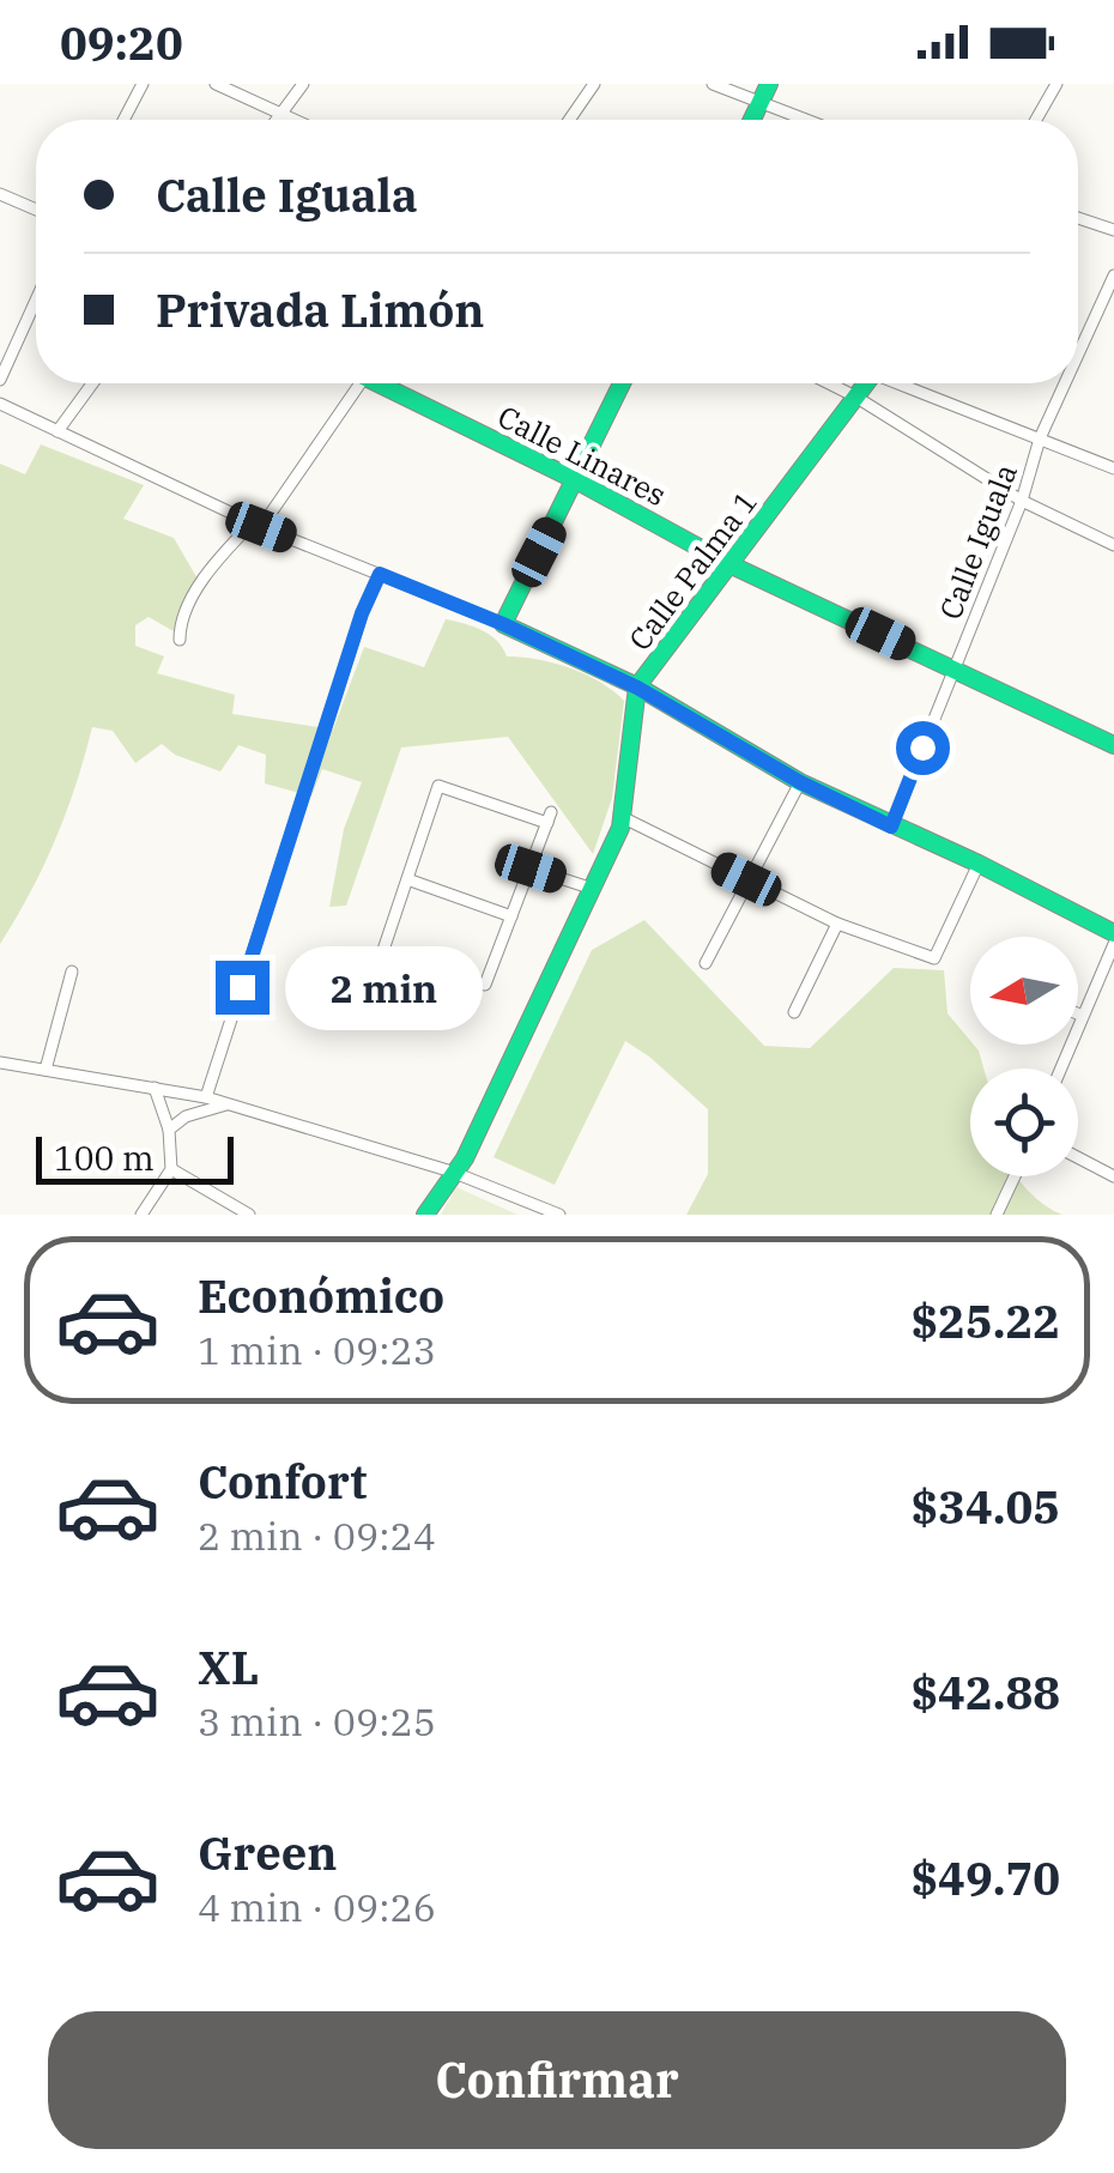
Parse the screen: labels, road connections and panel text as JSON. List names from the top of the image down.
{
  "streets": {
    "street": ["Calle Linares", "Calle Iguala", "Calle Palma 1"]
  },
  "crossings": [
    ["Calle Linares", "Calle Iguala"],
    ["Calle Linares", "Calle Palma 1"]
  ],
  "scale_bar": "100 m",
  "north": "left",
  "page": {
    "status": "09:20",
    "banner": ["Calle Iguala", "Privada Limón"],
    "bubble": "2 min",
    "scale": "100 m",
    "list": [
      {
        "name": "Económico",
        "note": "1 min · 09:23",
        "value": "$25.22"
      },
      {
        "name": "Confort",
        "note": "2 min · 09:24",
        "value": "$34.05"
      },
      {
        "name": "XL",
        "note": "3 min · 09:25",
        "value": "$42.88"
      },
      {
        "name": "Green",
        "note": "4 min · 09:26",
        "value": "$49.70"
      }
    ],
    "buttons": "Confirmar"
  }
}
